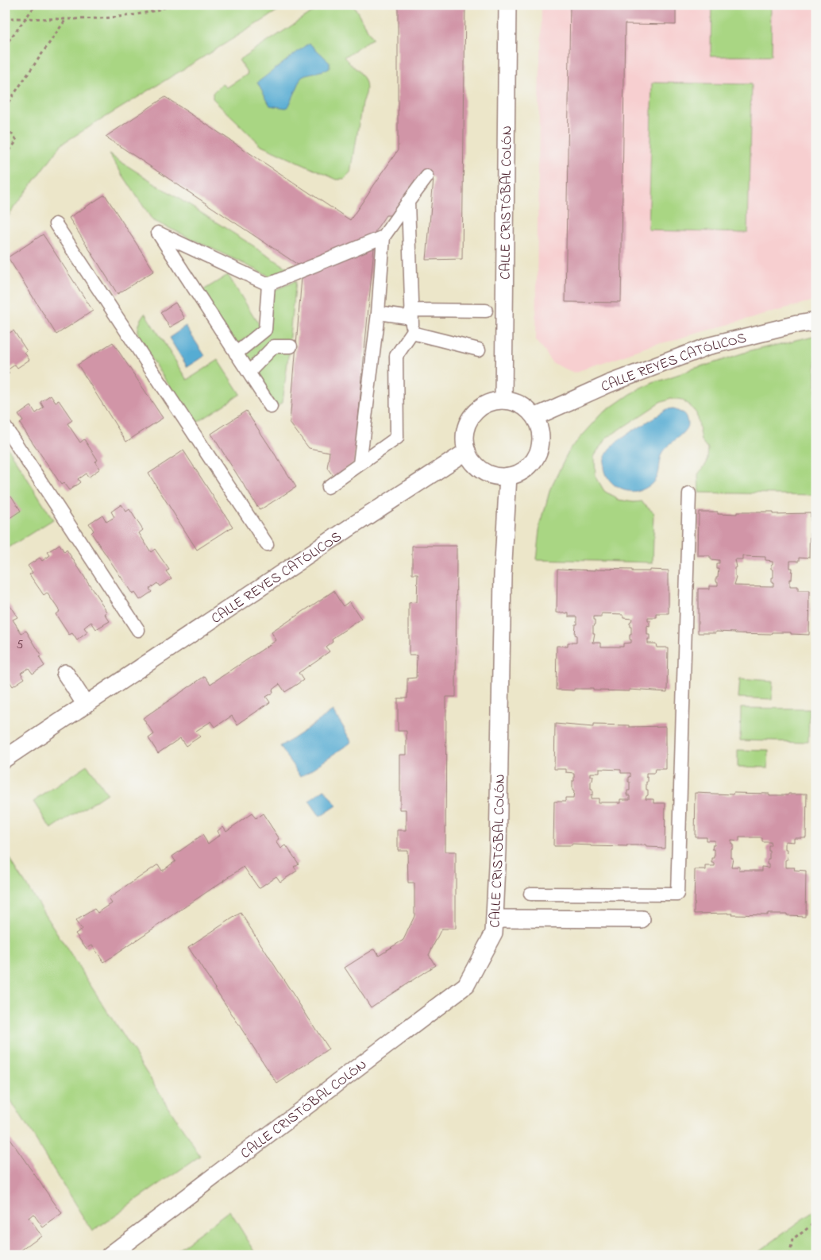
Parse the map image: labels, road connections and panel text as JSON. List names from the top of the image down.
{
  "streets": {
    "street": ["CALLE CRISTÓBAL COLÓN", "CALLE REYES CATÓLICOS"]
  },
  "crossings": [
    ["CALLE CRISTÓBAL COLÓN", "CALLE REYES CATÓLICOS"]
  ],
  "house_numbers": ["5"]
}
